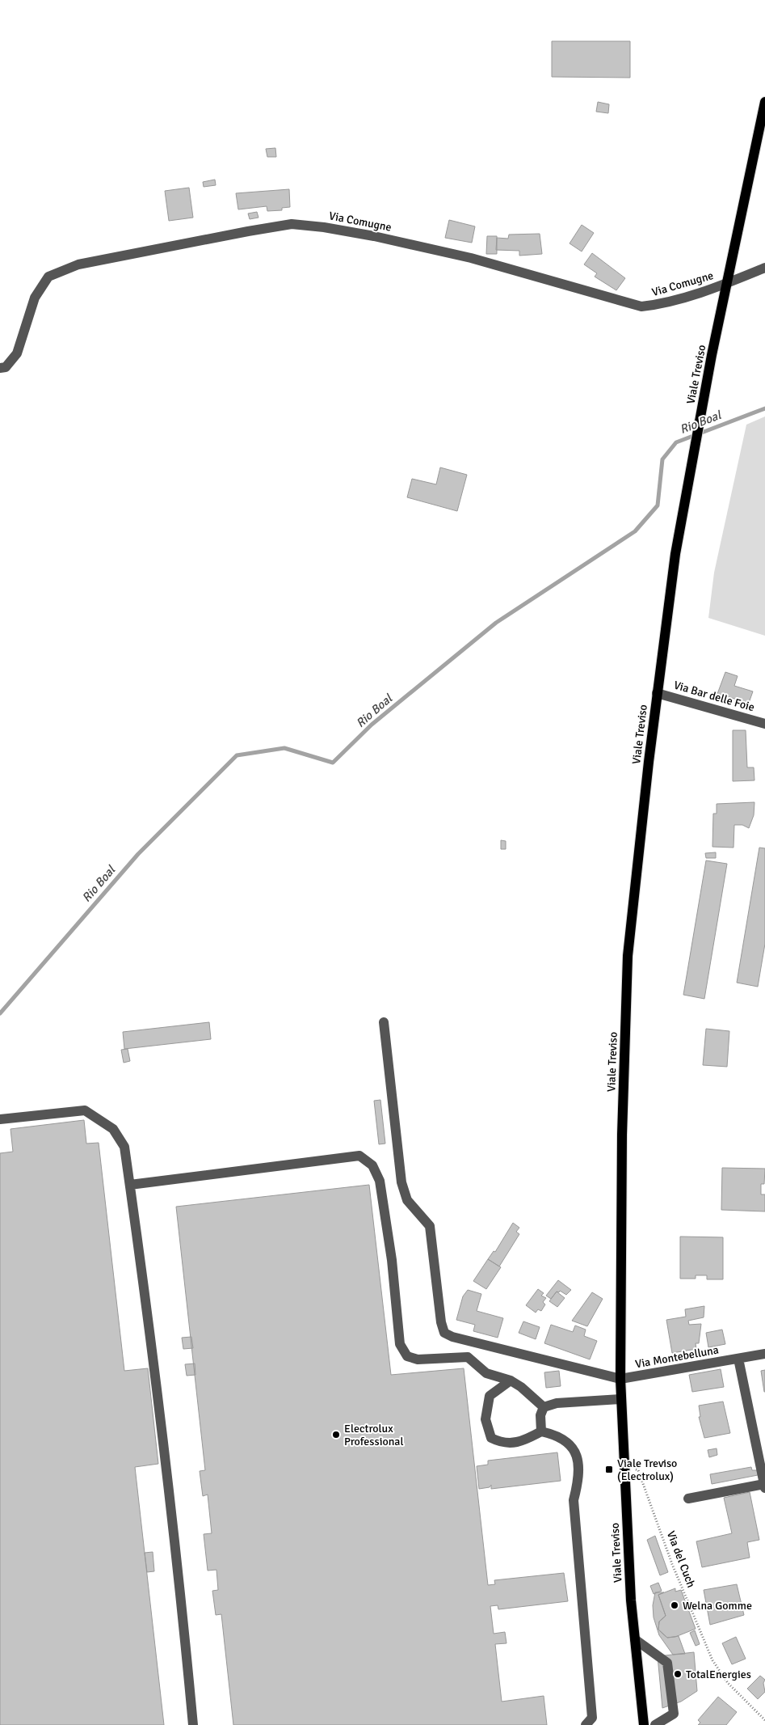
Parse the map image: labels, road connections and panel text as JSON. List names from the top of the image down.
{
  "streets": {
    "main road": ["Viale Treviso"],
    "street": ["Via Comugne", "Via Bar delle Foie", "Via Montebelluna"],
    "path": ["Via del Cuch"]
  },
  "crossings": [
    ["Via Comugne", "Viale Treviso"],
    ["Viale Treviso", "Via Bar delle Foie"],
    ["Viale Treviso", "Via Montebelluna"],
    ["Viale Treviso", "Via del Cuch"]
  ],
  "water": ["Rio Boal"],
  "places": {
    "other": ["Electrolux Professional", "Welna Gomme", "TotalEnergies"],
    "transit": ["Viale Treviso (Electrolux)"]
  }
}
